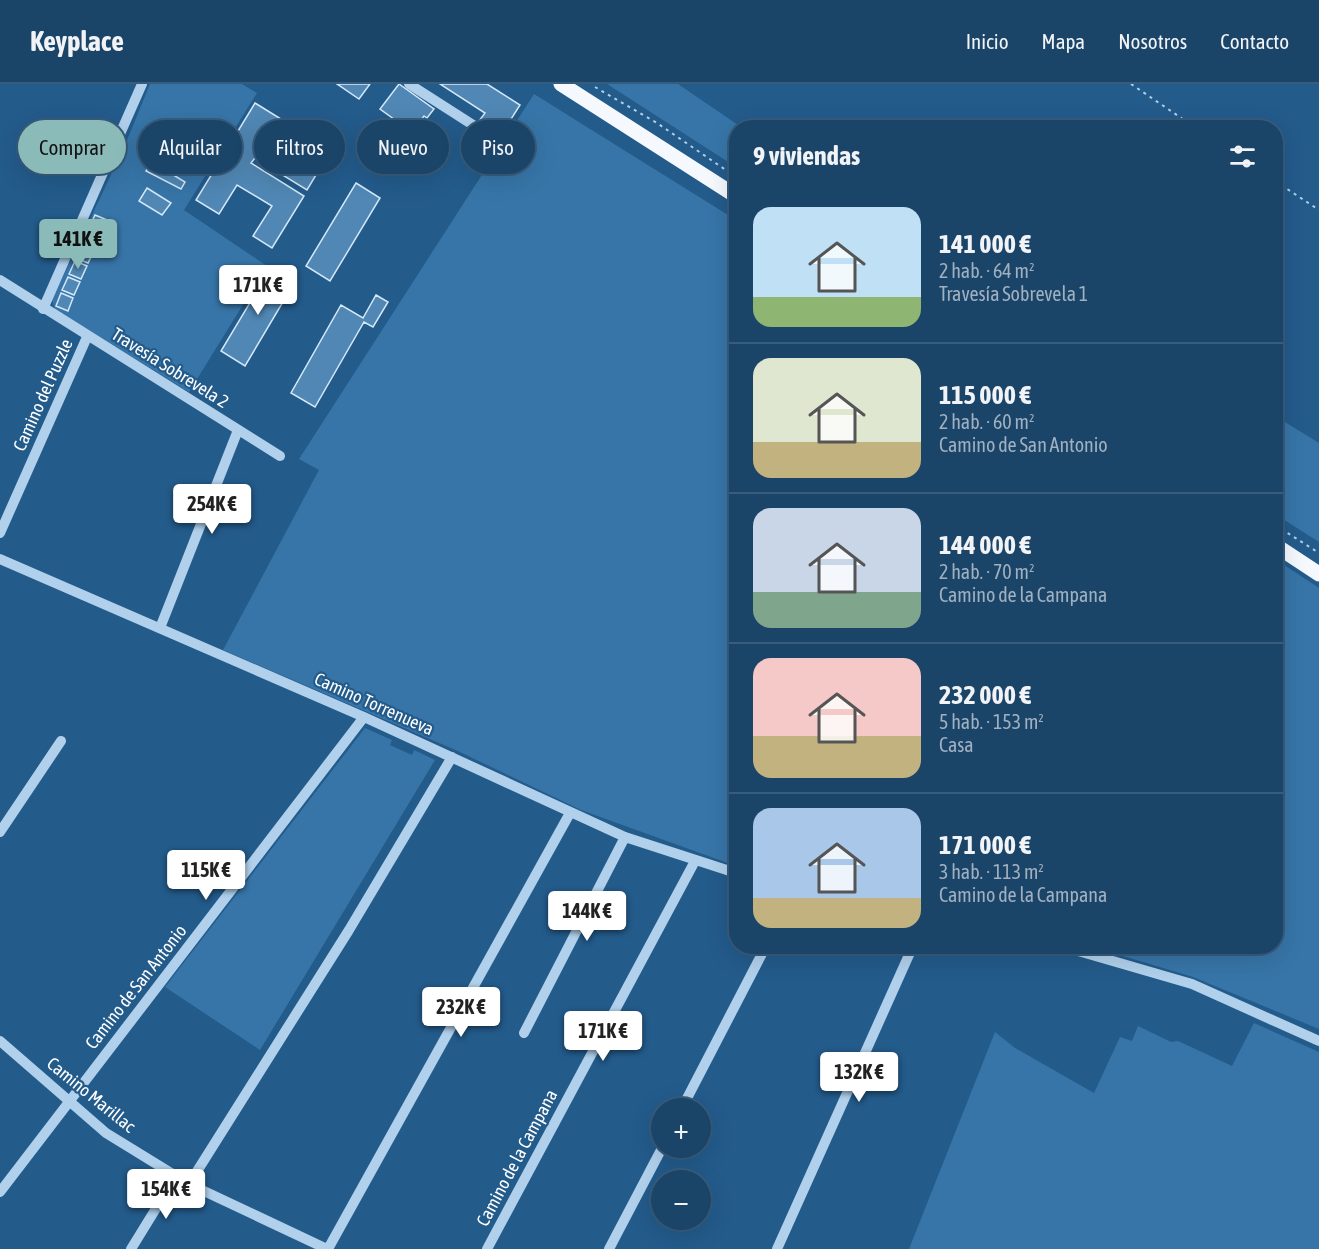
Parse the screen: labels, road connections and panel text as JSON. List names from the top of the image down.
{
  "streets": {
    "street": [
      "Travesía Sobrevela 2",
      "Camino del Puzzle",
      "Camino Torrenueva",
      "Camino de San Antonio",
      "Camino Marillac",
      "Camino de la Campana"
    ]
  },
  "crossings": [
    ["Travesía Sobrevela 2", "Camino del Puzzle"],
    ["Camino Torrenueva", "Camino de San Antonio"],
    ["Camino Torrenueva", "Camino de la Campana"],
    ["Camino de San Antonio", "Camino Marillac"]
  ],
  "page": {
    "header": "Keyplace",
    "nav": [
      "Inicio",
      "Mapa",
      "Nosotros",
      "Contacto"
    ],
    "chip": [
      "Comprar",
      "Alquilar",
      "Filtros",
      "Nuevo",
      "Piso"
    ],
    "heading": "9 viviendas",
    "list": [
      {
        "name": "141 000 €",
        "note": "2 hab. · 64 m² · Travesía Sobrevela 1"
      },
      {
        "name": "115 000 €",
        "note": "2 hab. · 60 m² · Camino de San Antonio"
      },
      {
        "name": "144 000 €",
        "note": "2 hab. · 70 m² · Camino de la Campana"
      },
      {
        "name": "232 000 €",
        "note": "5 hab. · 153 m² · Casa"
      },
      {
        "name": "171 000 €",
        "note": "3 hab. · 113 m² · Camino de la Campana"
      }
    ],
    "price": [
      "141K €",
      "171K €",
      "254K €",
      "115K €",
      "144K €",
      "232K €",
      "171K €",
      "132K €",
      "154K €"
    ],
    "map_buttons": ["+", "−"]
  }
}
